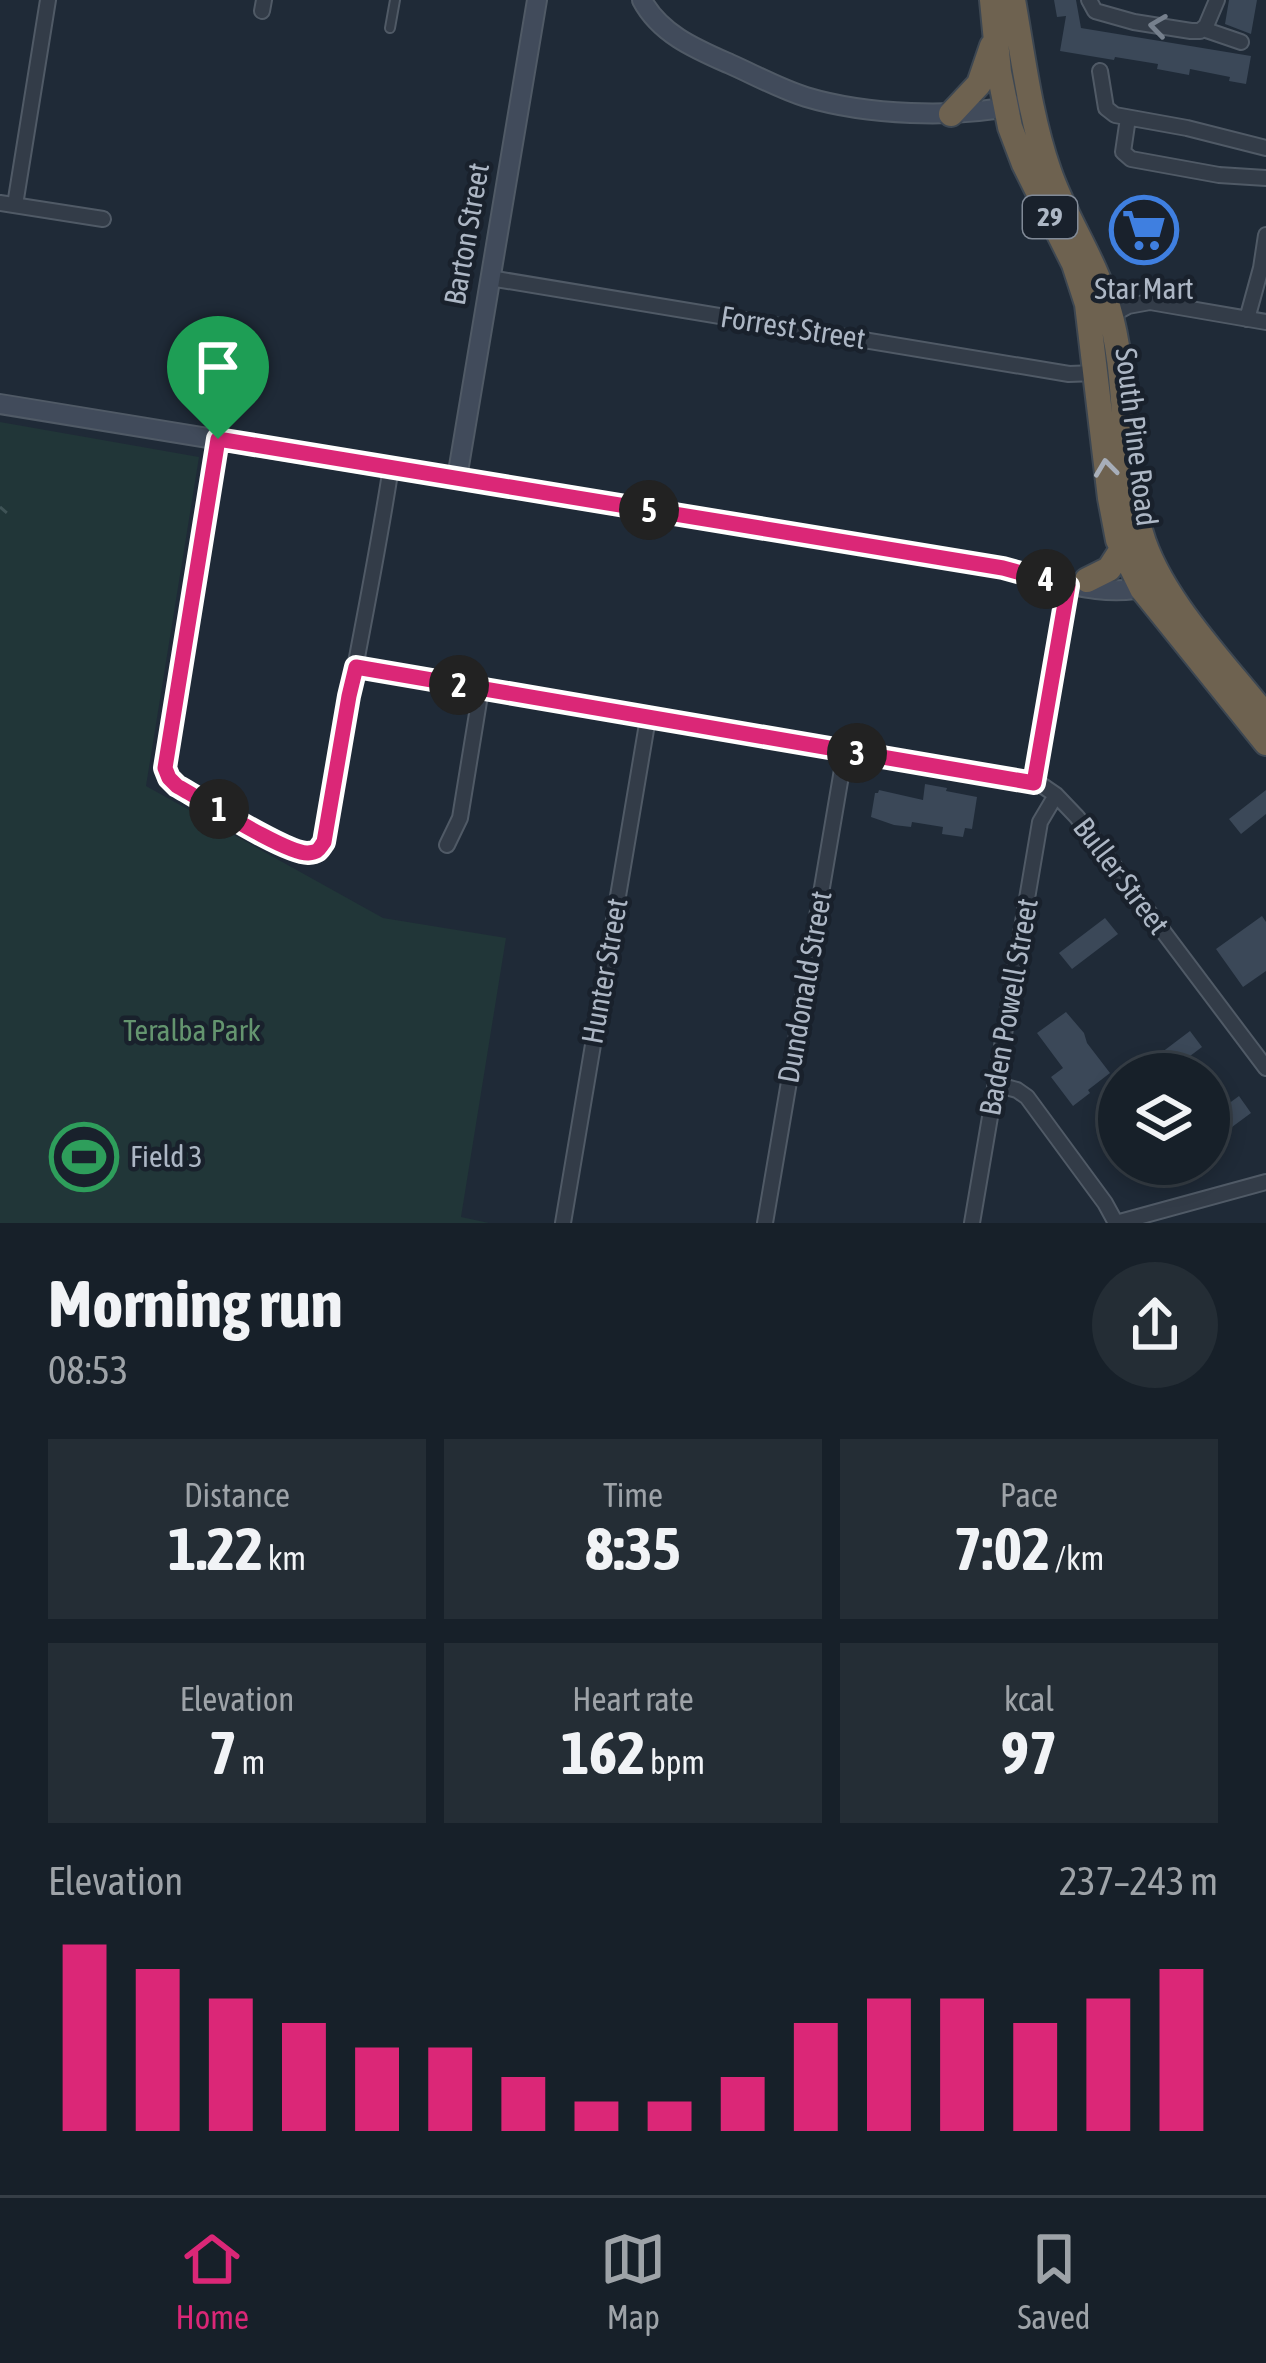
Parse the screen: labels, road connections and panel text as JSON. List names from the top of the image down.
{
  "streets": {
    "highway": ["29", "South Pine Road"],
    "street": [
      "Barton Street",
      "Forrest Street",
      "Buller Street",
      "Hunter Street",
      "Dundonald Street",
      "Baden Powell Street"
    ]
  },
  "crossings": [
    ["Barton Street", "Forrest Street"],
    ["Forrest Street", "South Pine Road"],
    ["Buller Street", "Hunter Street"],
    ["Buller Street", "Dundonald Street"],
    ["Buller Street", "Baden Powell Street"]
  ],
  "parks": ["Teralba Park"],
  "places": {
    "supermarket": ["Star Mart"],
    "sports": ["Field 3"]
  },
  "page": {
    "pins": [
      "5",
      "4",
      "2",
      "3",
      "1"
    ],
    "heading": ["Morning run", "08:53"],
    "stats": [
      ["Distance", "1.22 km"],
      ["Time", "8:35"],
      ["Pace", "7:02 /km"],
      ["Elevation", "7 m"],
      ["Heart rate", "162 bpm"],
      ["kcal", "97"]
    ],
    "chart": ["Elevation", "237–243 m"],
    "tabs": ["Home", "Map", "Saved"]
  }
}
